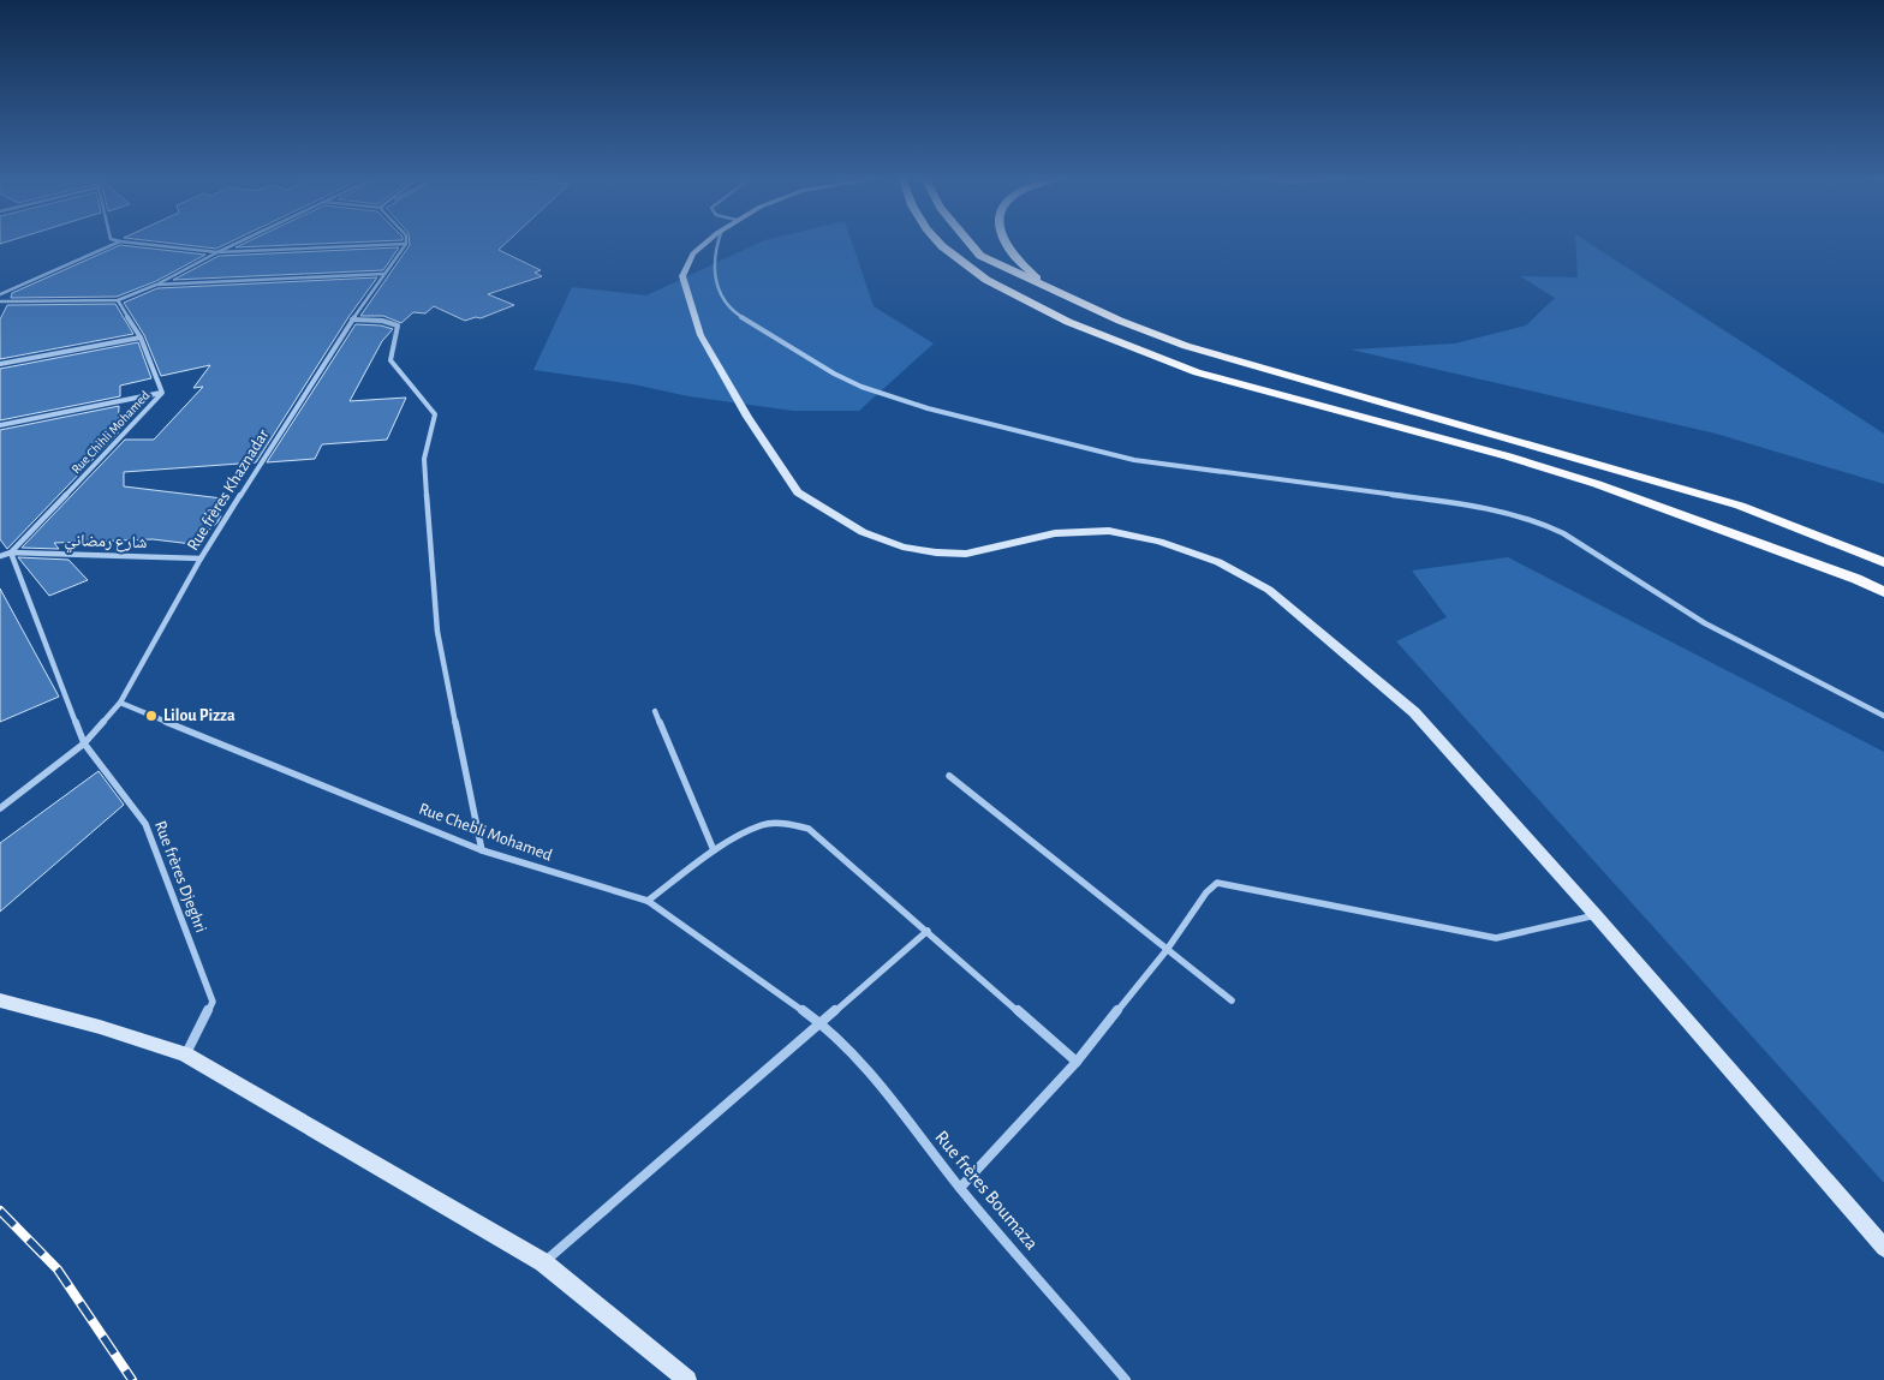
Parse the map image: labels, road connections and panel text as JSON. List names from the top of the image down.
{
  "streets": {
    "street": [
      "Rue Chihli Mohamed",
      "Rue frères Khaznadar",
      "شارع رمضاني",
      "Rue Chebli Mohamed",
      "Rue frères Djeghri",
      "Rue frères Boumaza"
    ]
  },
  "crossings": [
    ["Rue Chihli Mohamed", "شارع رمضاني"],
    ["Rue Chihli Mohamed", "Rue frères Djeghri"],
    ["Rue frères Khaznadar", "شارع رمضاني"],
    ["Rue frères Khaznadar", "Rue Chebli Mohamed"],
    ["Rue frères Khaznadar", "Rue frères Djeghri"],
    ["شارع رمضاني", "Rue frères Djeghri"],
    ["Rue Chebli Mohamed", "Rue frères Boumaza"]
  ],
  "places": ["Lilou Pizza"]
}
